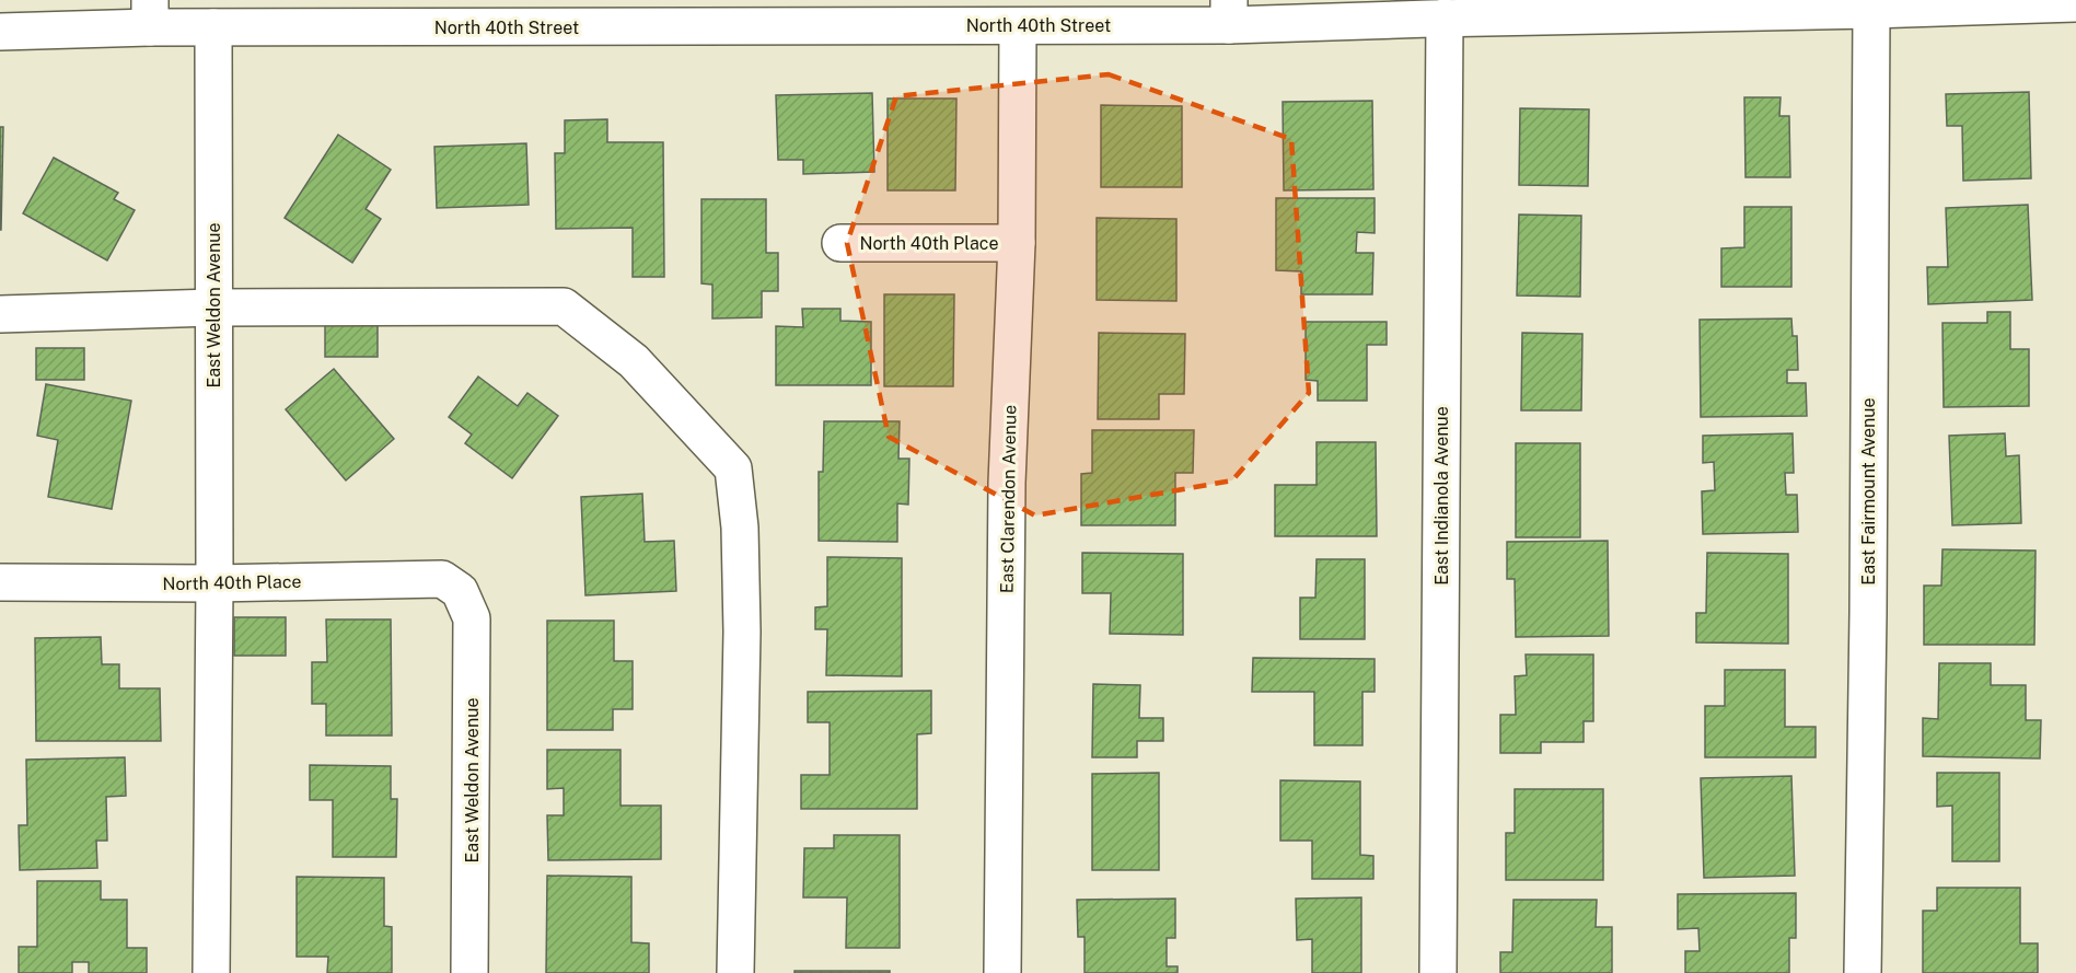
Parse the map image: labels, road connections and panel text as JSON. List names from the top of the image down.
{
  "streets": {
    "street": [
      "North 40th Street",
      "North 40th Place",
      "East Weldon Avenue",
      "East Fairmount Avenue",
      "East Indianola Avenue",
      "East Clarendon Avenue"
    ]
  },
  "crossings": [
    ["North 40th Street", "East Weldon Avenue"],
    ["North 40th Street", "East Fairmount Avenue"],
    ["North 40th Street", "East Indianola Avenue"],
    ["North 40th Street", "East Clarendon Avenue"],
    ["North 40th Place", "East Weldon Avenue"],
    ["North 40th Place", "East Clarendon Avenue"]
  ]
}
